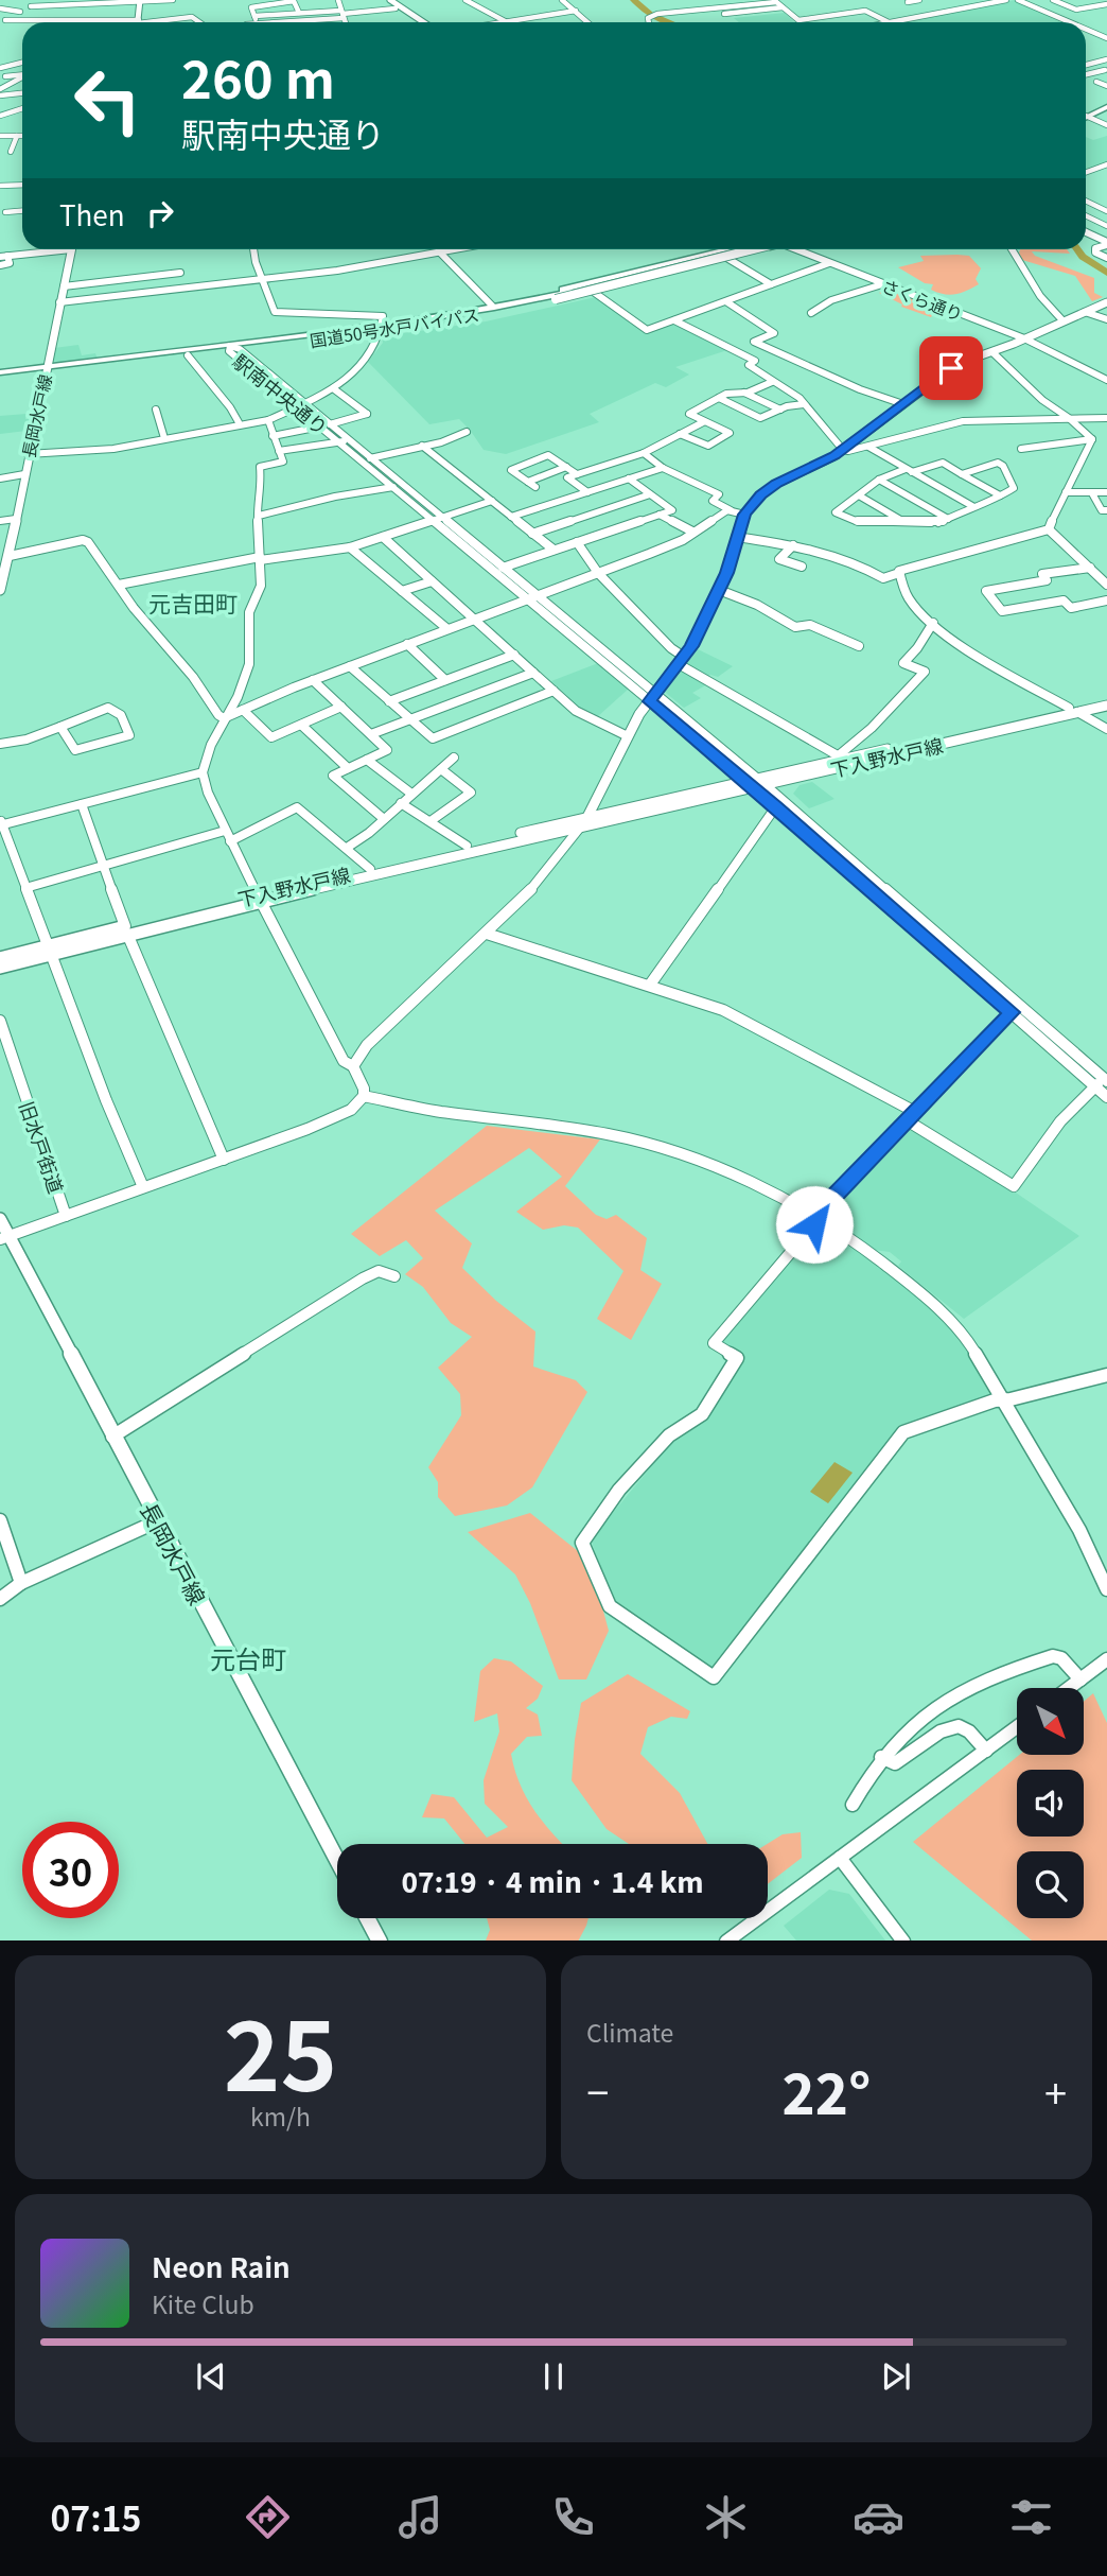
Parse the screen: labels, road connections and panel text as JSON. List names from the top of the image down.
{
  "streets": {
    "highway": ["国道50号水戸バイパス"],
    "main road": ["長岡水戸線", "下入野水戸線"],
    "street": ["さくら通り", "駅南中央通り", "旧水戸街道"]
  },
  "crossings": [
    ["国道50号水戸バイパス", "駅南中央通り"],
    ["国道50号水戸バイパス", "長岡水戸線"],
    ["駅南中央通り", "下入野水戸線"],
    ["長岡水戸線", "旧水戸街道"]
  ],
  "districts": ["元吉田町", "元台町"],
  "north": "bottom right",
  "page": {
    "turn": ["260 m", "駅南中央通り"],
    "then": "Then",
    "limit": "30",
    "trip": "07:19 · 4 min · 1.4 km",
    "tile": [
      ["25", "km/h"],
      "Climate"
    ],
    "heat": ["−", "22°", "+"],
    "song": ["Neon Rain", "Kite Club"],
    "tabs": "07:15"
  }
}
